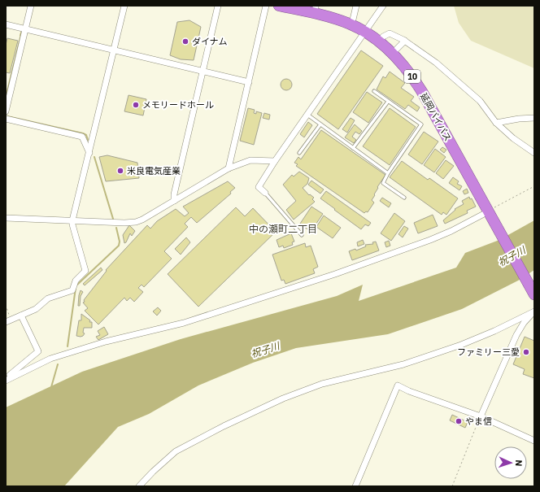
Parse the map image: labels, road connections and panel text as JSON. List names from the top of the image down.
{
  "streets": {
    "highway": ["10", "延岡バイパス"]
  },
  "districts": ["中の瀬町二丁目"],
  "water": ["祝子川"],
  "places": [
    "ダイナム",
    "メモリードホール",
    "米良電気産業",
    "ファミリー三愛",
    "やま信"
  ],
  "north": "right"
}
